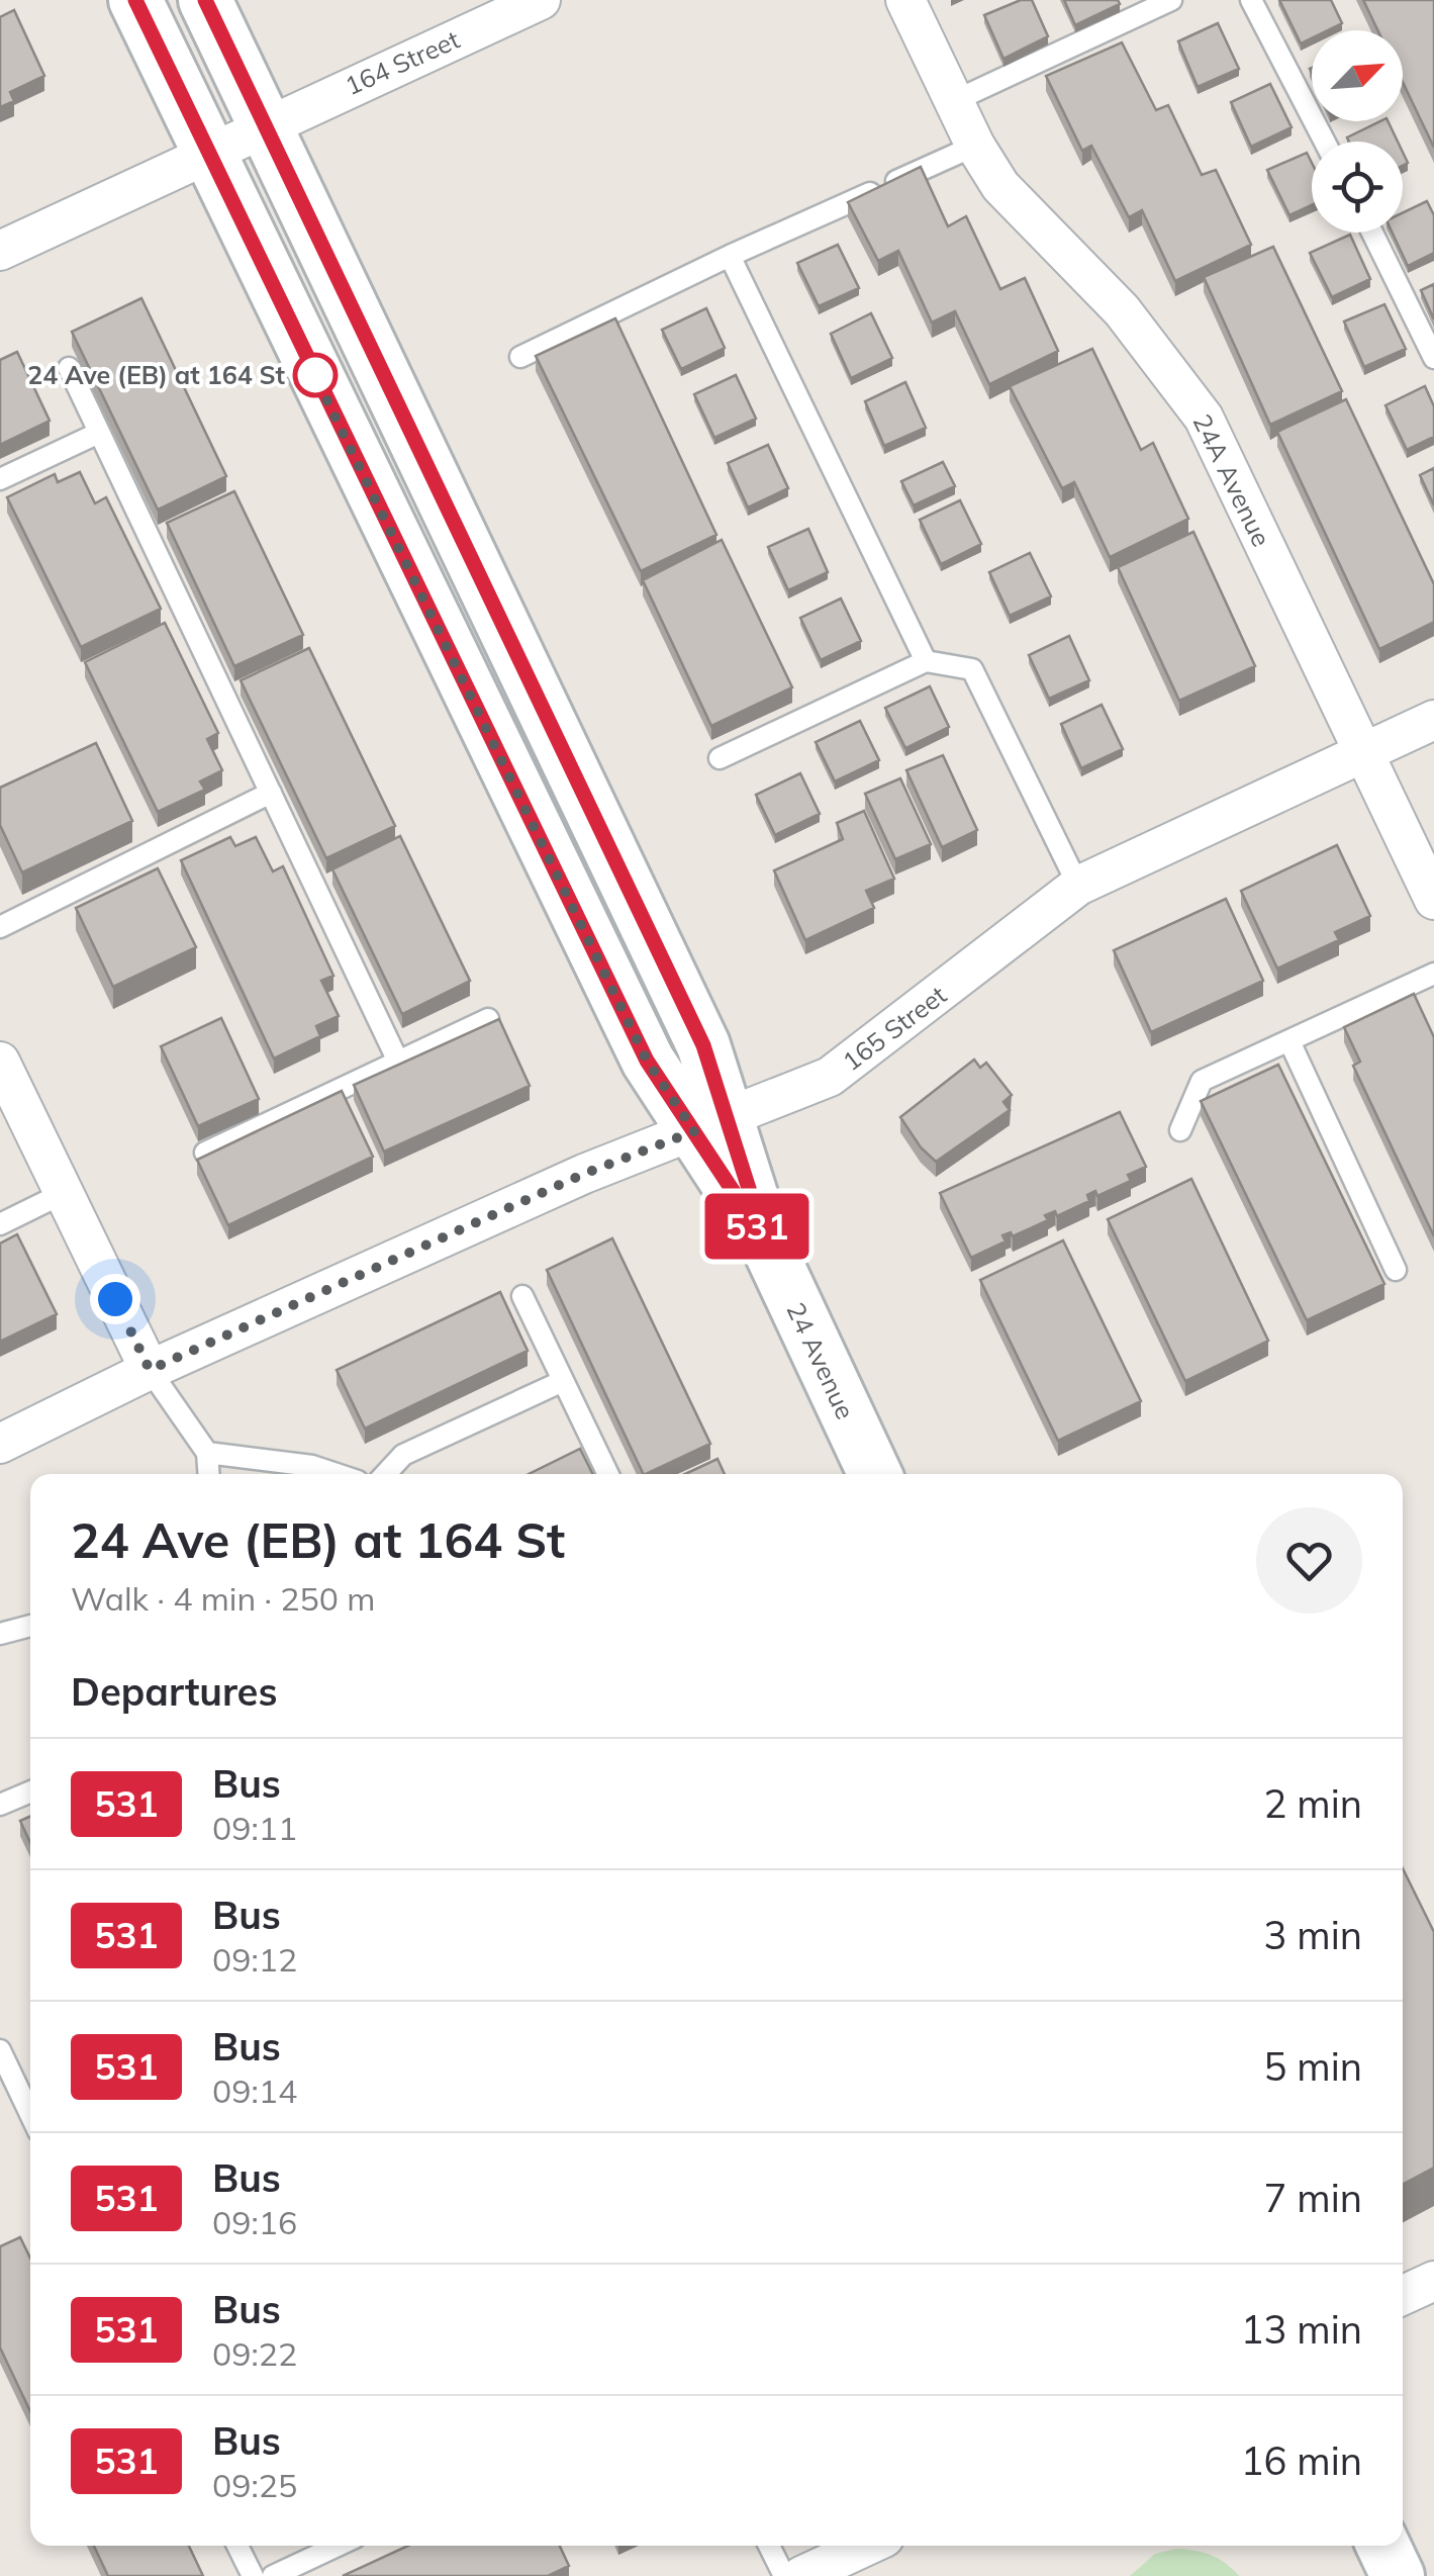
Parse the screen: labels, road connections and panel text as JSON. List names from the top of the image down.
{
  "streets": {
    "main road": ["24 Avenue"],
    "street": ["164 Street", "24A Avenue", "165 Street"]
  },
  "crossings": [
    ["164 Street", "24 Avenue"],
    ["24A Avenue", "165 Street"],
    ["165 Street", "24 Avenue"]
  ],
  "places": ["24 Ave (EB) at 164 St"],
  "lines": ["bus line 531"],
  "north": "top right",
  "page": {
    "on_map": "531",
    "heading": [
      ["24 Ave (EB) at 164 St", "Walk · 4 min · 250 m"],
      "Departures"
    ],
    "list": [
      {
        "mark": "531",
        "name": "Bus",
        "note": "09:11",
        "value": "2 min"
      },
      {
        "mark": "531",
        "name": "Bus",
        "note": "09:12",
        "value": "3 min"
      },
      {
        "mark": "531",
        "name": "Bus",
        "note": "09:14",
        "value": "5 min"
      },
      {
        "mark": "531",
        "name": "Bus",
        "note": "09:16",
        "value": "7 min"
      },
      {
        "mark": "531",
        "name": "Bus",
        "note": "09:22",
        "value": "13 min"
      },
      {
        "mark": "531",
        "name": "Bus",
        "note": "09:25",
        "value": "16 min"
      }
    ]
  }
}
